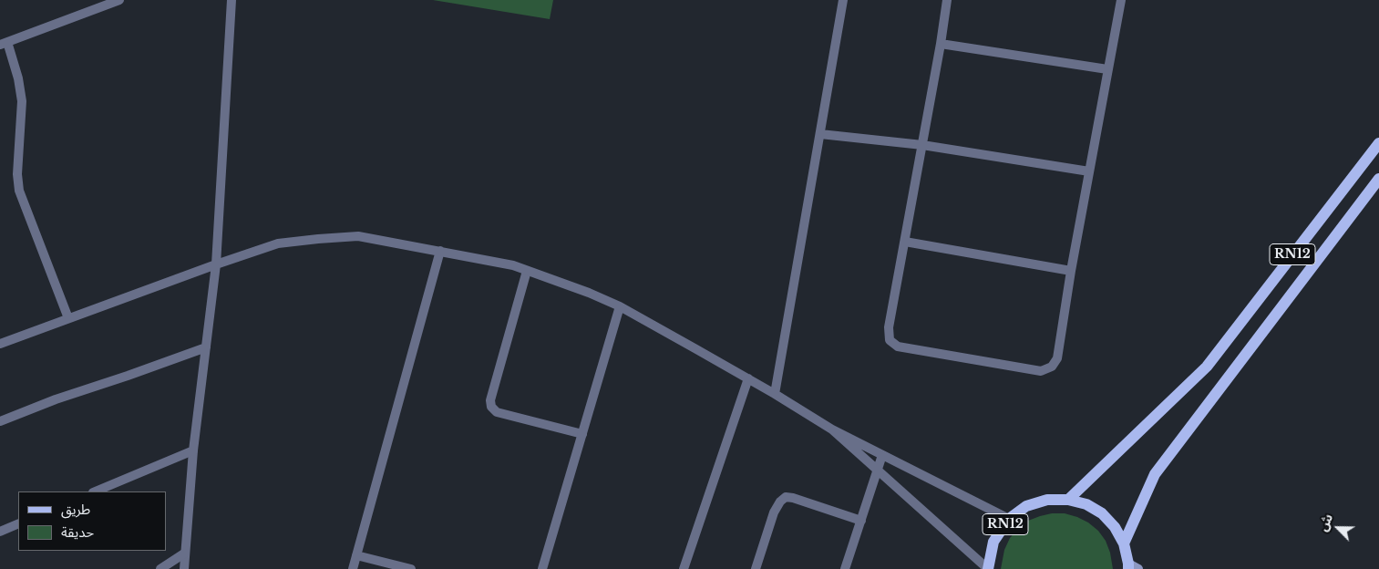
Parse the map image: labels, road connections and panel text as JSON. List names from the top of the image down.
{
  "streets": {
    "main road": ["RN12"]
  },
  "legend": ["طريق", "حديقة"],
  "north": "top left"
}
